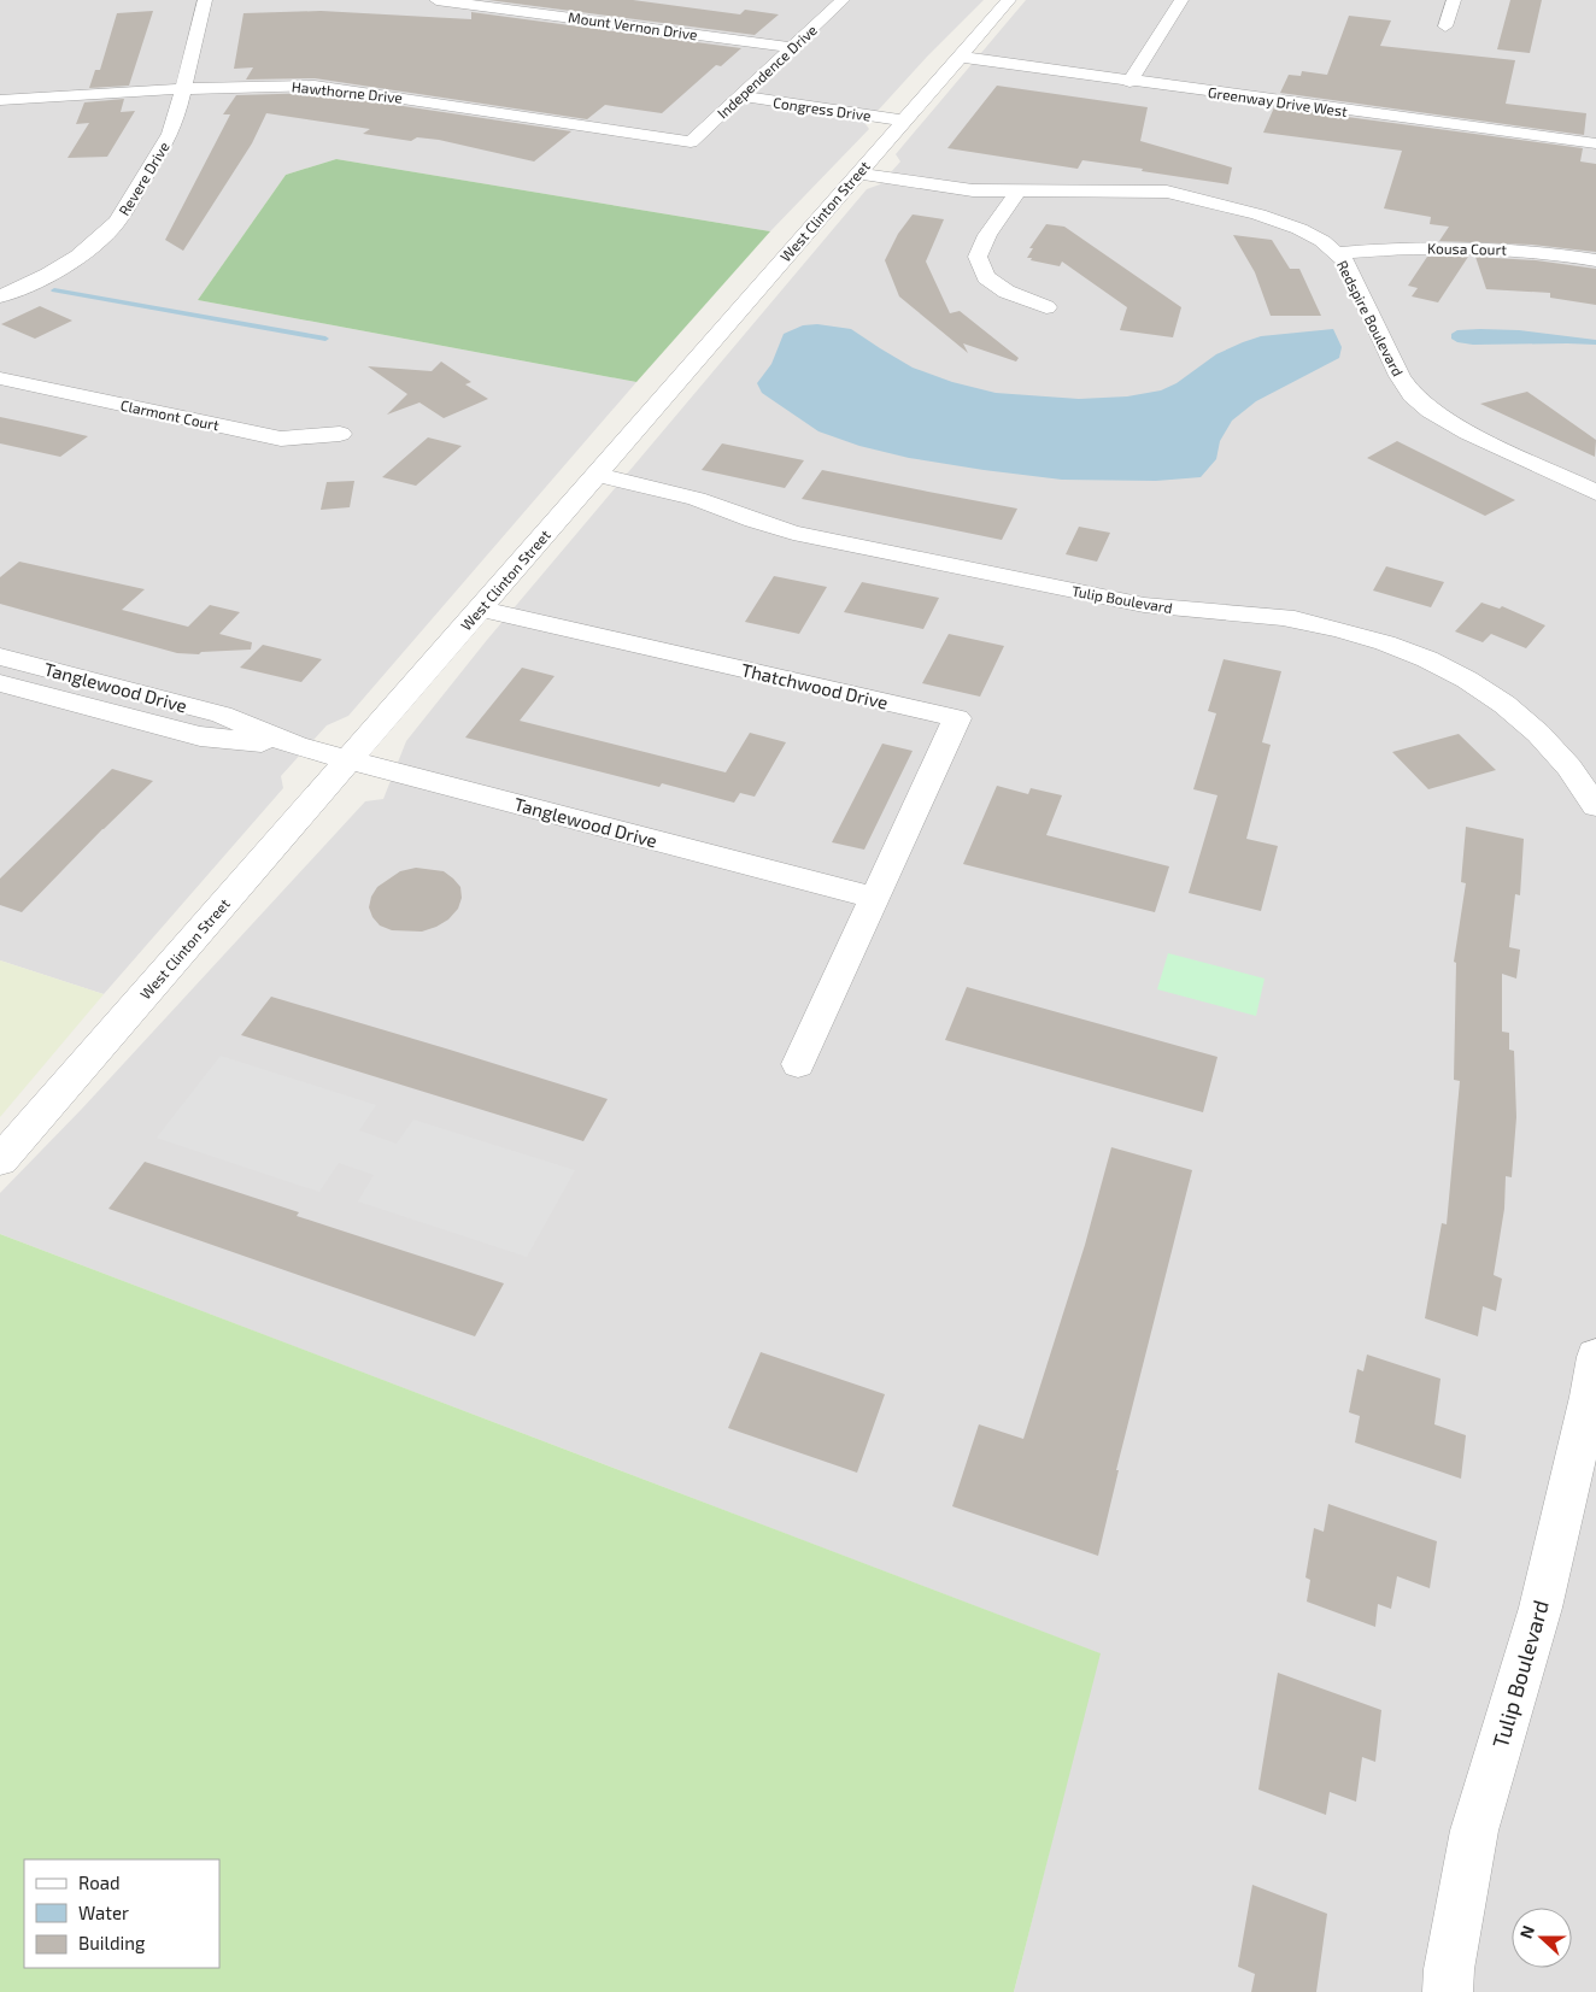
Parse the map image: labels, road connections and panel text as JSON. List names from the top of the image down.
{
  "streets": {
    "street": [
      "Mount Vernon Drive",
      "Independence Drive",
      "Hawthorne Drive",
      "Greenway Drive West",
      "Congress Drive",
      "Revere Drive",
      "West Clinton Street",
      "Kousa Court",
      "Redspire Boulevard",
      "Clarmont Court",
      "Tulip Boulevard",
      "Thatchwood Drive",
      "Tanglewood Drive"
    ]
  },
  "crossings": [
    ["Mount Vernon Drive", "Independence Drive"],
    ["Independence Drive", "Hawthorne Drive"],
    ["Independence Drive", "Congress Drive"],
    ["Hawthorne Drive", "Revere Drive"],
    ["Greenway Drive West", "West Clinton Street"],
    ["Congress Drive", "West Clinton Street"],
    ["West Clinton Street", "Redspire Boulevard"],
    ["West Clinton Street", "Tulip Boulevard"],
    ["West Clinton Street", "Thatchwood Drive"],
    ["West Clinton Street", "Tanglewood Drive"],
    ["Kousa Court", "Redspire Boulevard"],
    ["Thatchwood Drive", "Tanglewood Drive"]
  ],
  "legend": ["Road", "Water", "Building"],
  "north": "left"
}
